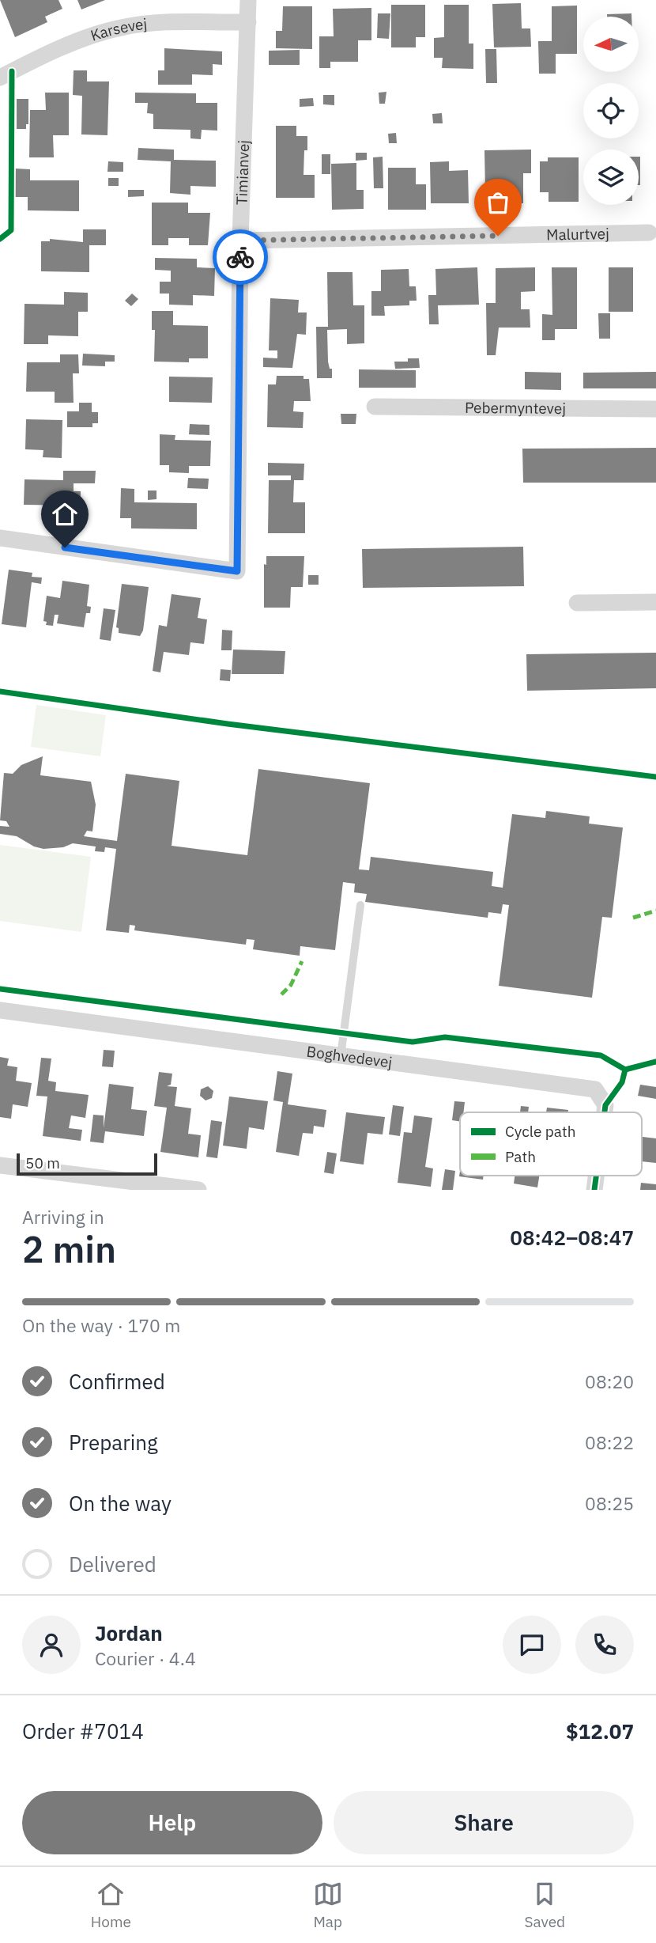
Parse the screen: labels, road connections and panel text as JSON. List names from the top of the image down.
{
  "streets": {
    "street": [
      "Karsevej",
      "Timianvej",
      "Malurtvej",
      "Pebermyntevej",
      "Boghvedevej"
    ]
  },
  "crossings": [
    ["Karsevej", "Timianvej"],
    ["Timianvej", "Malurtvej"]
  ],
  "legend": ["Cycle path", "Path"],
  "scale_bar": "50 m",
  "north": "left",
  "page": {
    "scale": "50 m",
    "heading": ["2 min", "Arriving in", "08:42–08:47"],
    "panel": [
      "Jordan",
      "Courier · 4.4",
      "Order #7014",
      "$12.07"
    ],
    "bar": "On the way · 170 m",
    "list": [
      ["Confirmed", "08:20"],
      ["Preparing", "08:22"],
      ["On the way", "08:25"],
      "Delivered"
    ],
    "buttons": ["Help", "Share"],
    "tabs": ["Home", "Map", "Saved"]
  }
}
